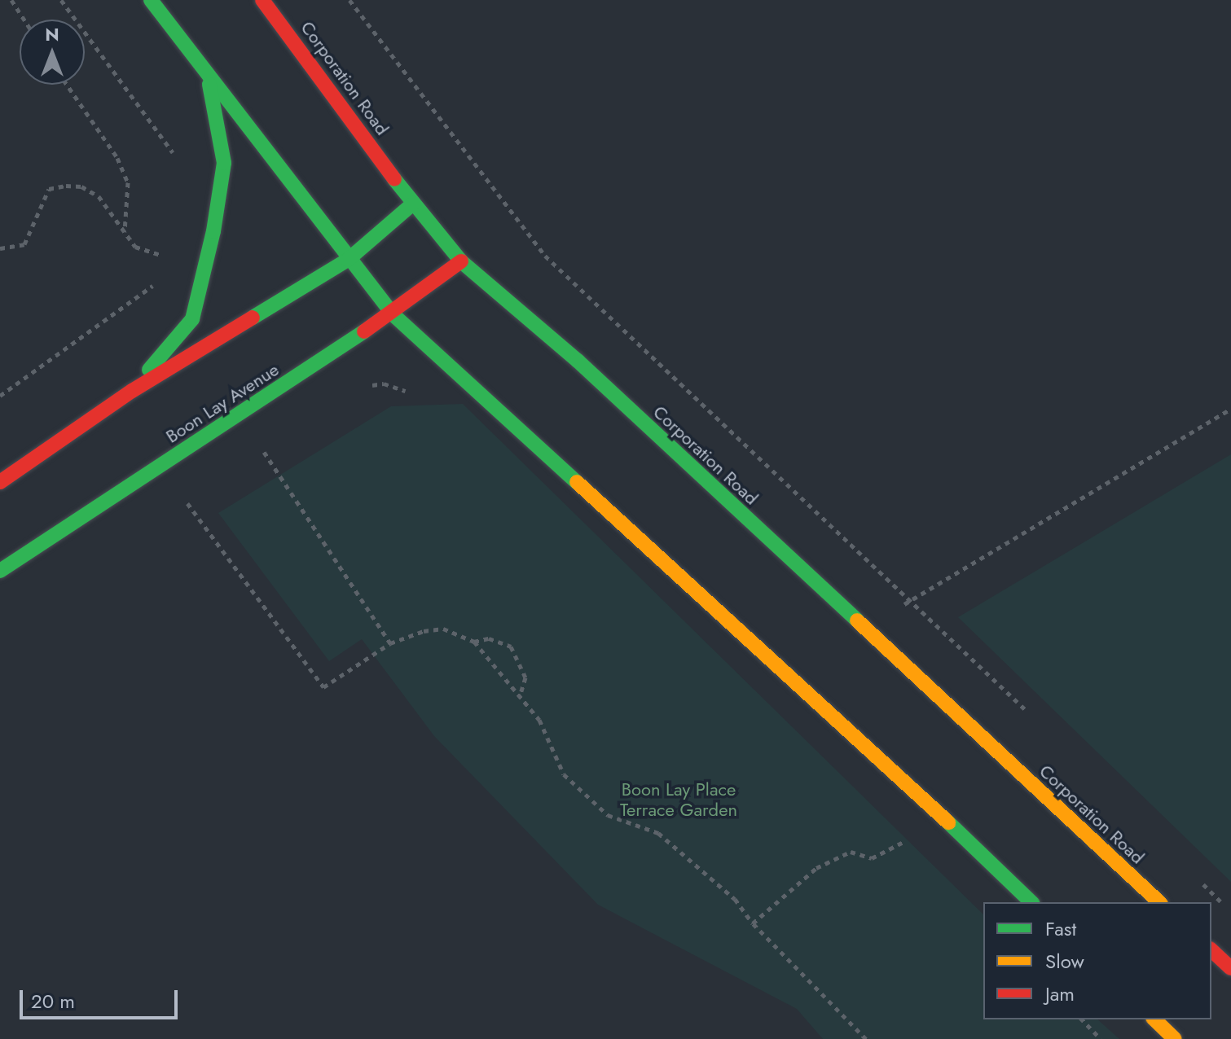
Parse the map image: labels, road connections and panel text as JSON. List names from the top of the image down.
{
  "streets": {
    "main road": ["Corporation Road", "Boon Lay Avenue"]
  },
  "crossings": [
    ["Corporation Road", "Boon Lay Avenue"]
  ],
  "parks": ["Boon Lay Place Terrace Garden"],
  "legend": ["Fast", "Slow", "Jam"],
  "scale_bar": "20 m",
  "north": "top"
}
